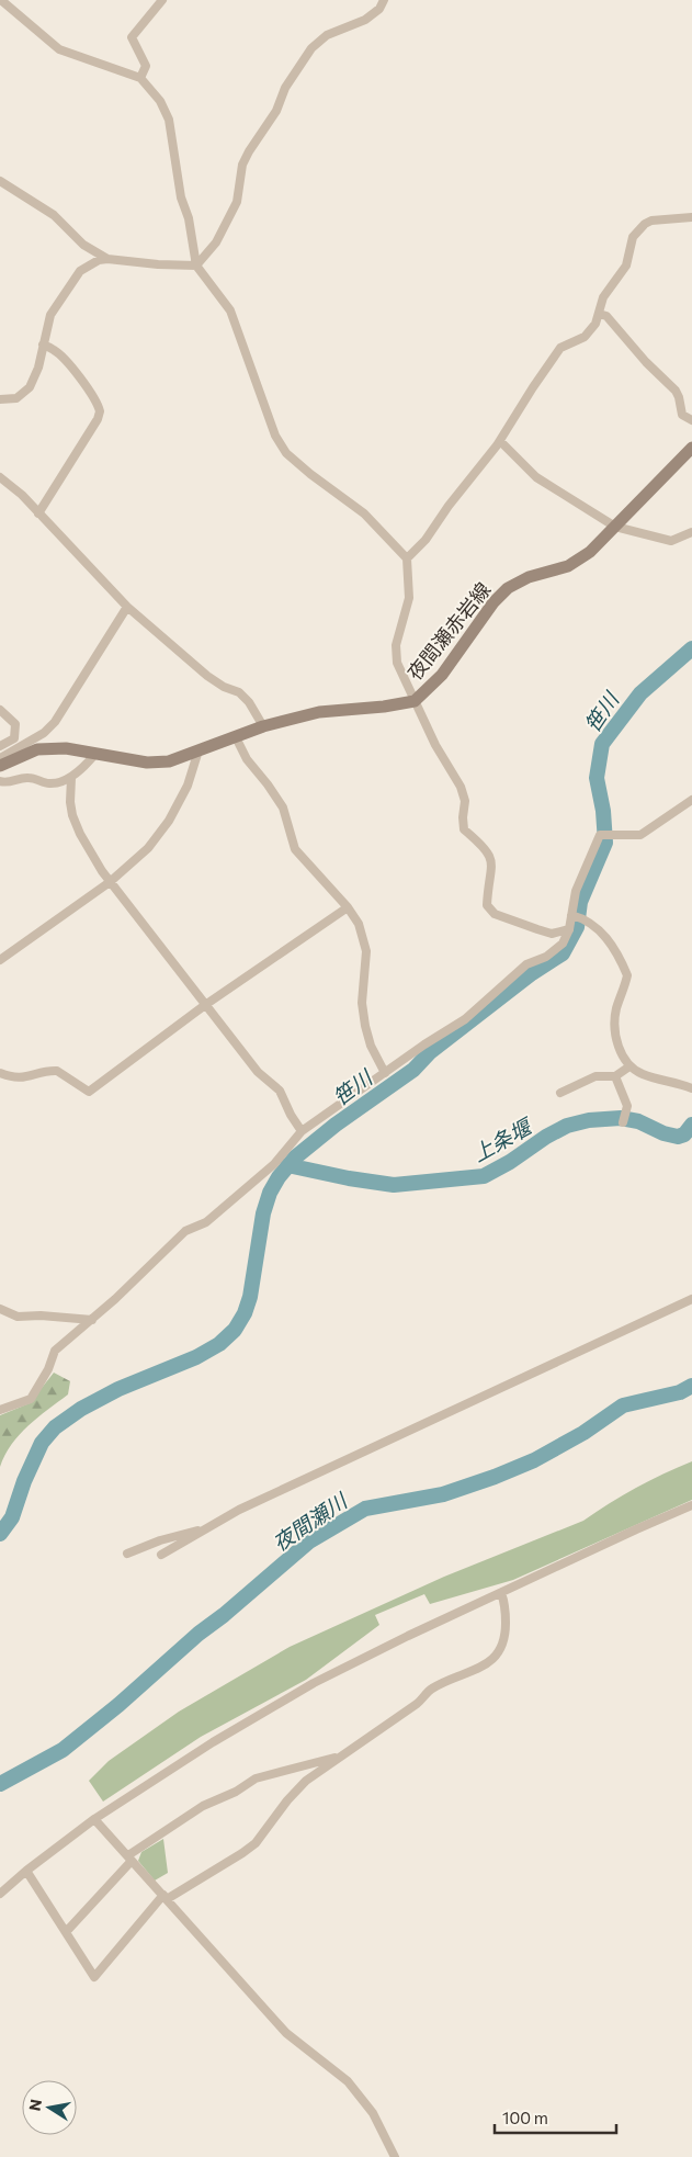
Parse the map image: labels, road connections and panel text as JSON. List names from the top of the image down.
{
  "streets": {
    "main road": ["夜間瀬赤岩線"]
  },
  "water": ["笹川", "上条堰", "夜間瀬川"],
  "scale_bar": "100 m",
  "north": "left"
}
